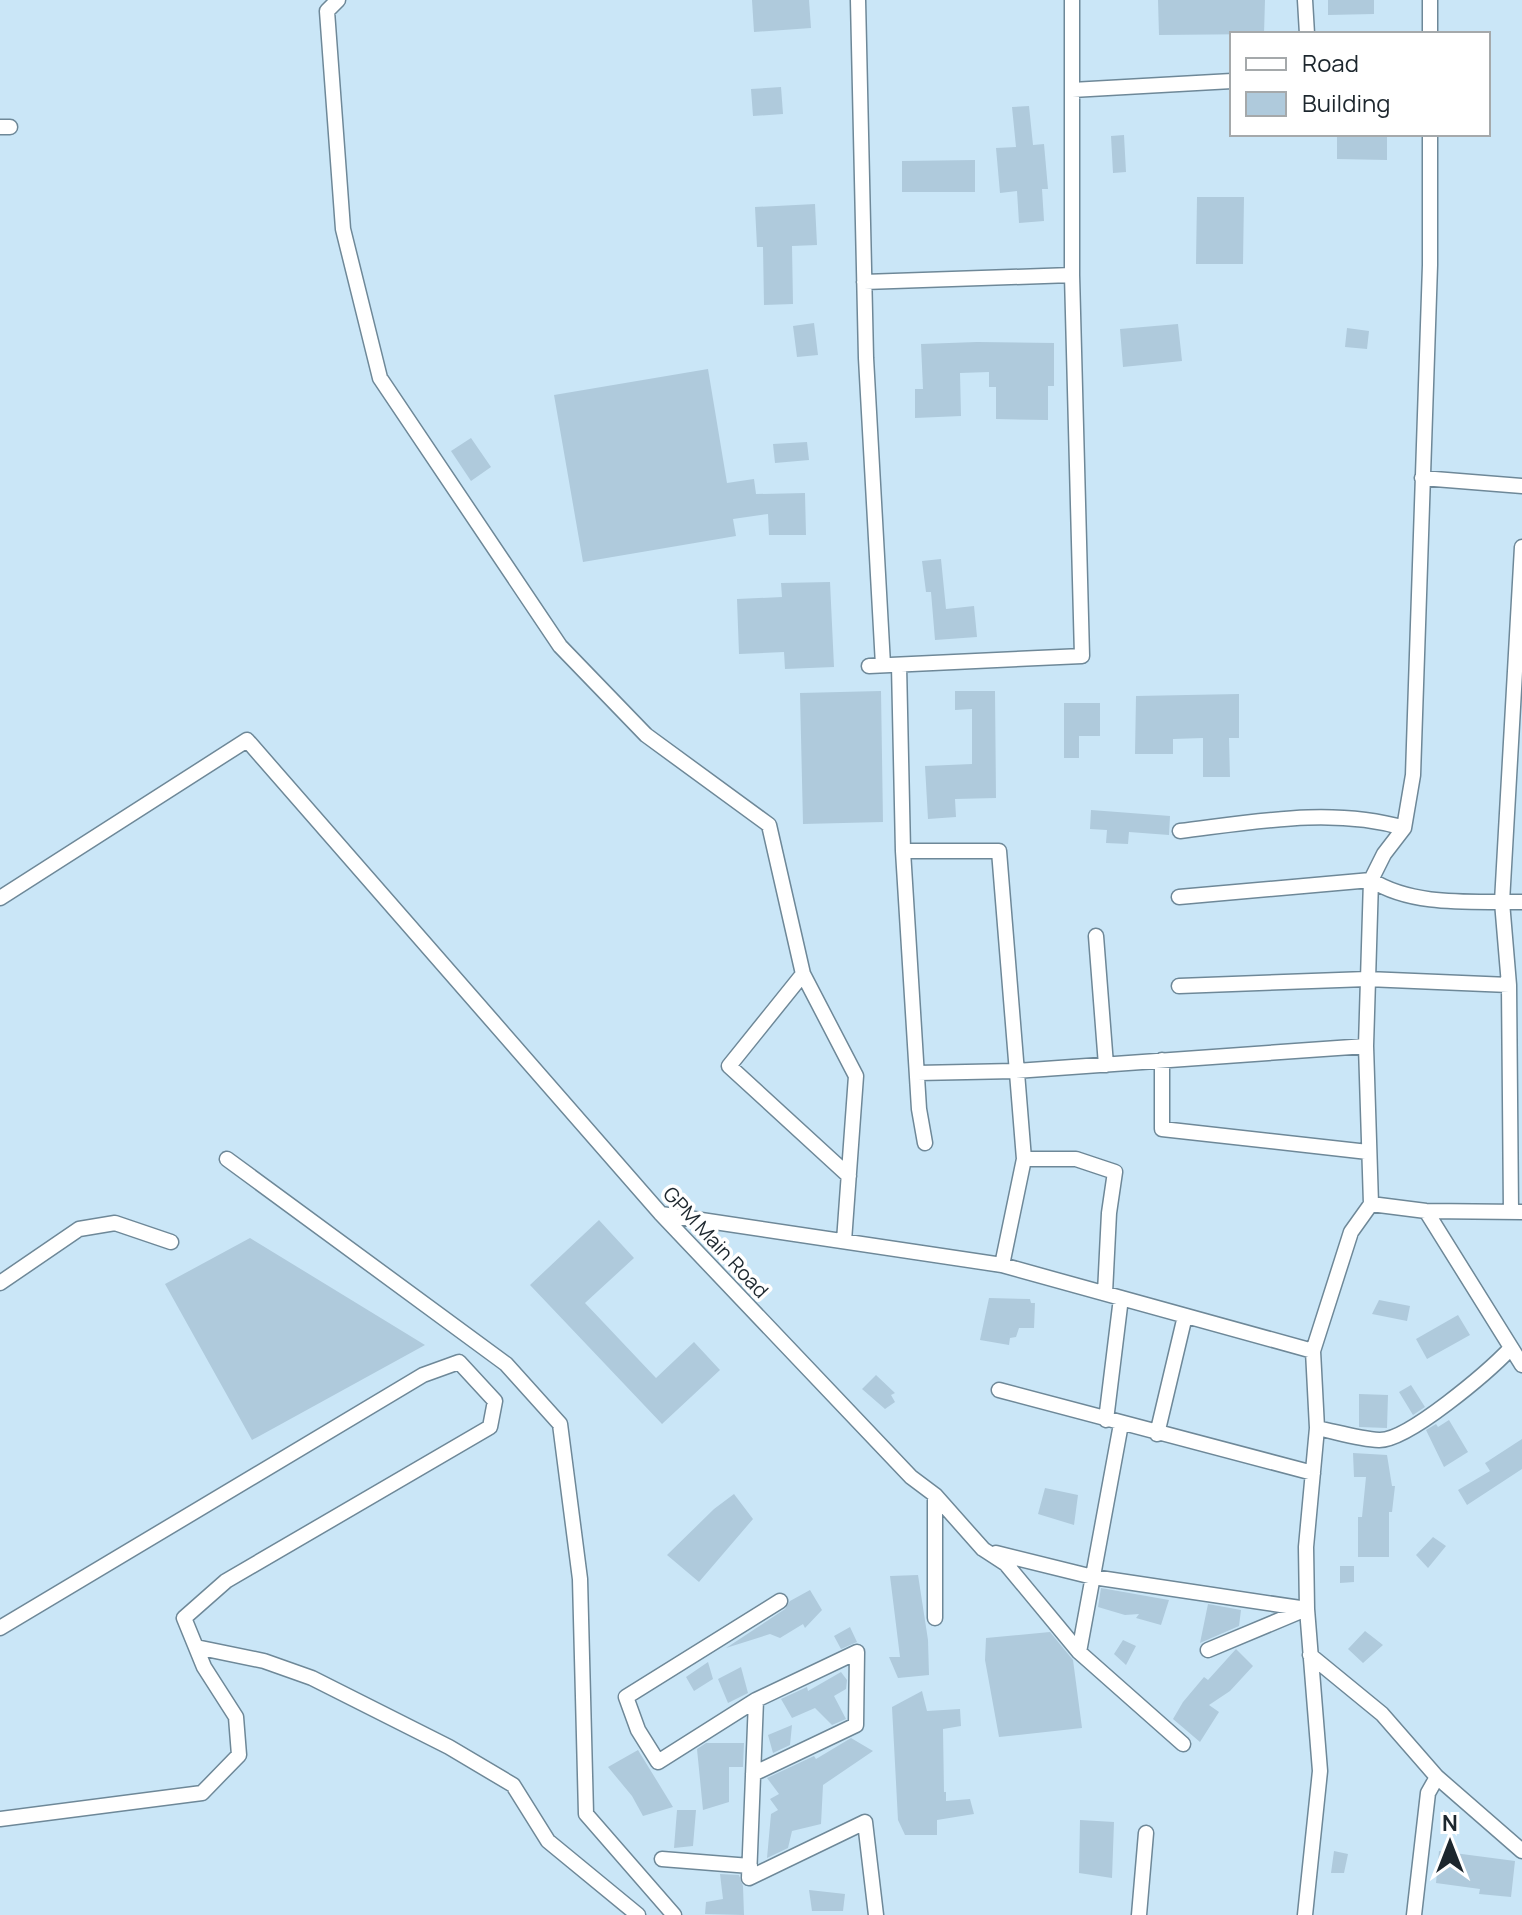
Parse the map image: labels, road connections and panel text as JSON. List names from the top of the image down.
{
  "streets": {
    "street": ["GPM Main Road"]
  },
  "legend": ["Road", "Building"],
  "north": "top"
}
